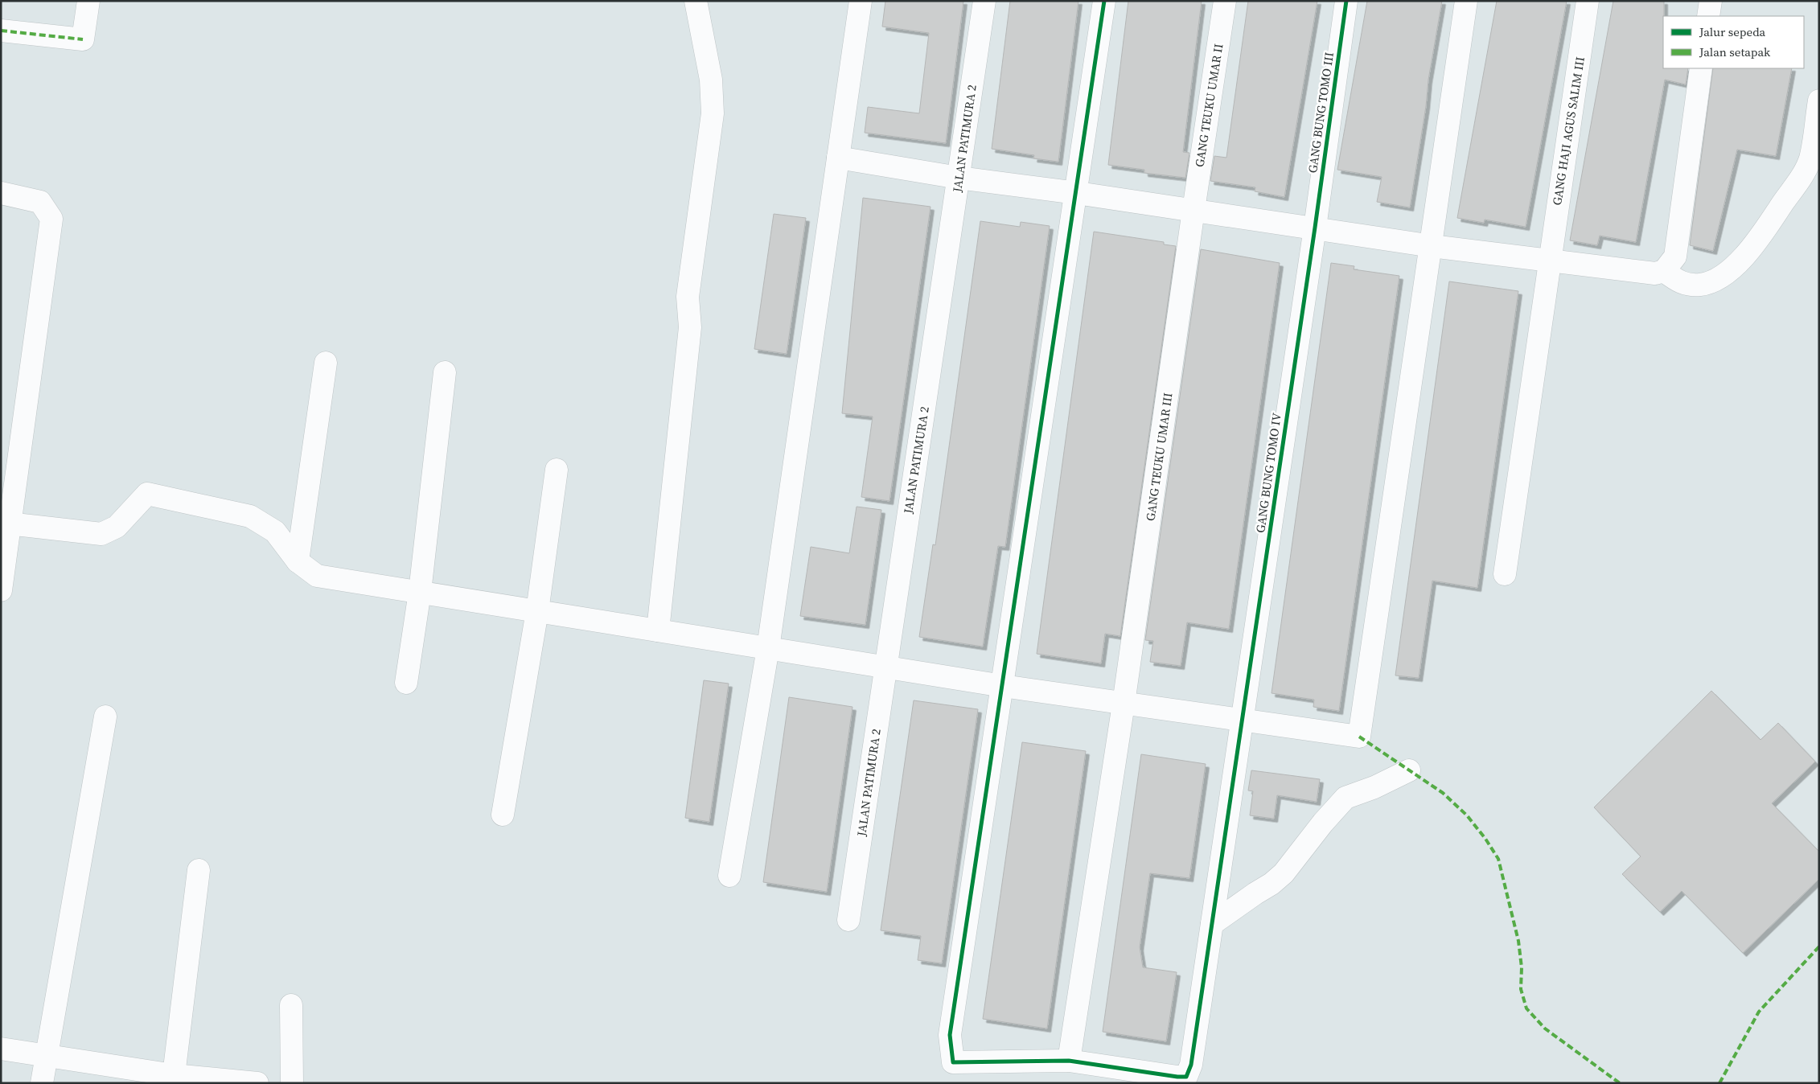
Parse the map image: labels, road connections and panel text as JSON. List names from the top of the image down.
{
  "streets": {
    "street": [
      "GANG TEUKU UMAR II",
      "GANG BUNG TOMO III",
      "GANG HAJI AGUS SALIM III",
      "JALAN PATIMURA 2",
      "GANG TEUKU UMAR III",
      "GANG BUNG TOMO IV"
    ]
  },
  "crossings": [
    ["GANG TEUKU UMAR II", "GANG TEUKU UMAR III"],
    ["GANG BUNG TOMO III", "GANG BUNG TOMO IV"],
    ["GANG TEUKU UMAR III", "GANG BUNG TOMO IV"]
  ],
  "legend": ["Jalur sepeda", "Jalan setapak"]
}
